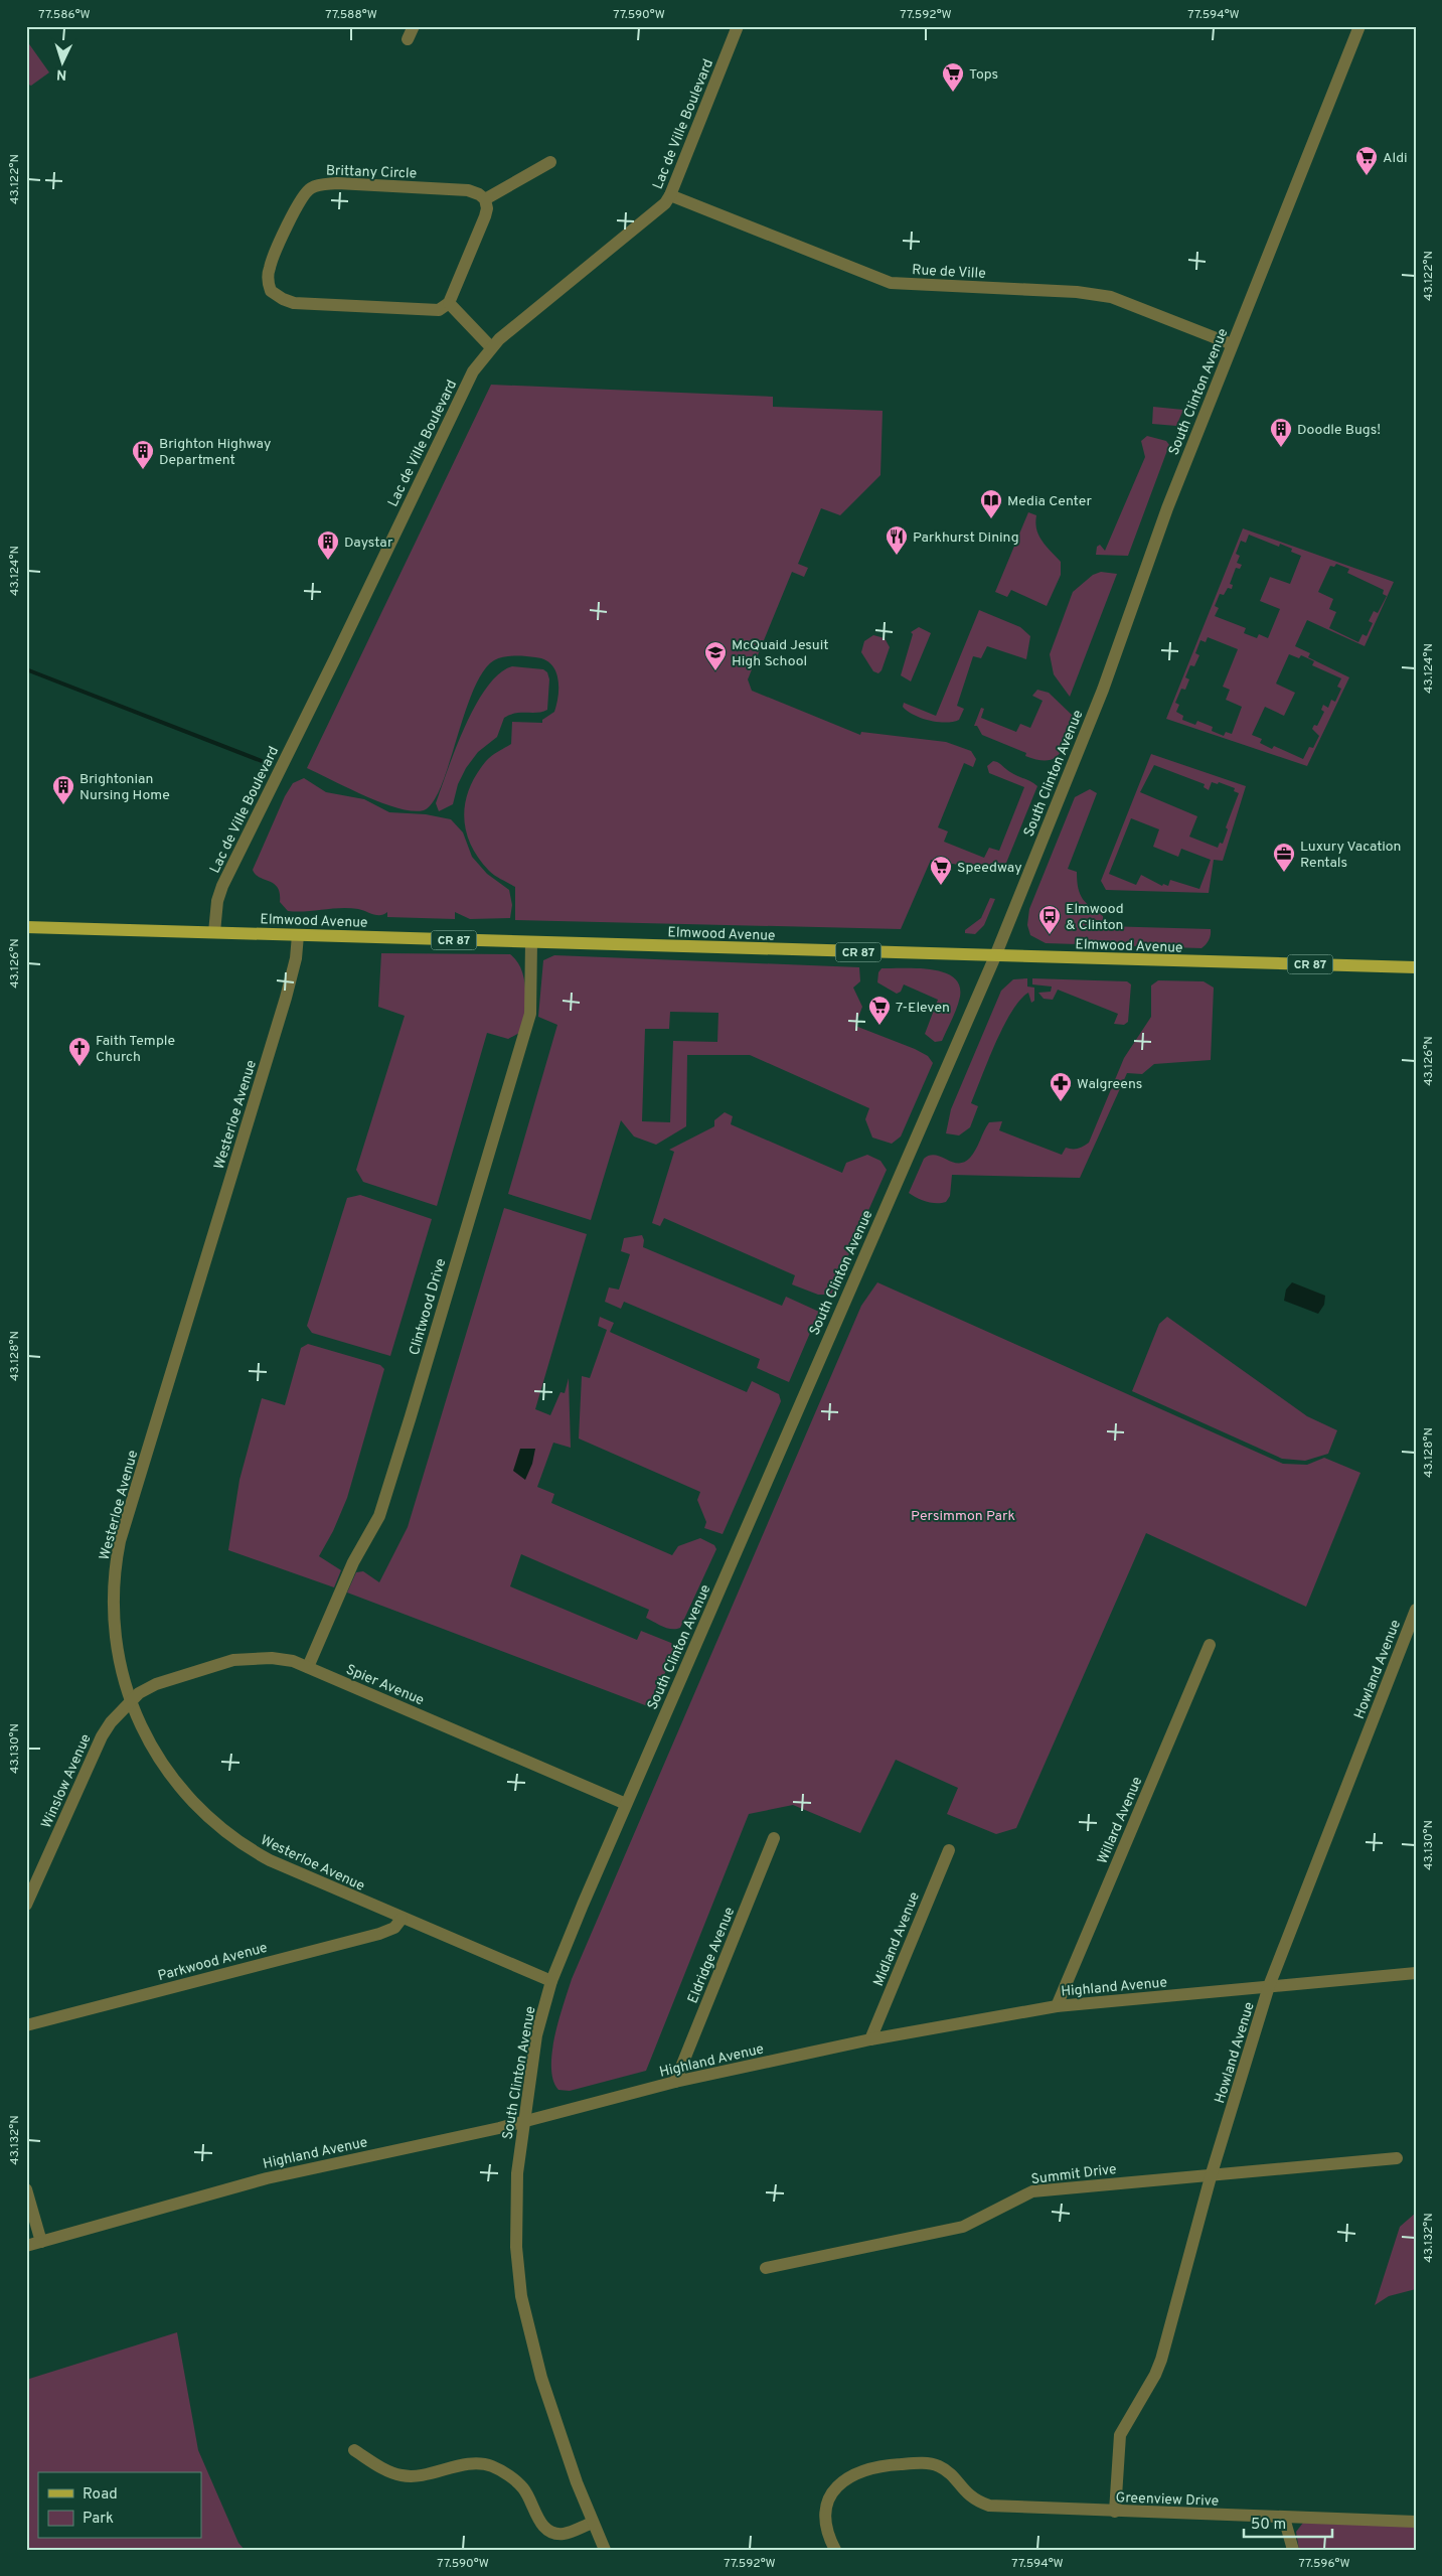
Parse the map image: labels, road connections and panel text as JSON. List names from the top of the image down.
{
  "streets": {
    "main road": ["Elmwood Avenue", "CR 87"],
    "street": [
      "Lac de Ville Boulevard",
      "Brittany Circle",
      "Rue de Ville",
      "South Clinton Avenue",
      "Westerloe Avenue",
      "Clintwood Drive",
      "Howland Avenue",
      "Spier Avenue",
      "Winslow Avenue",
      "Willard Avenue",
      "Midland Avenue",
      "Eldridge Avenue",
      "Parkwood Avenue",
      "Highland Avenue",
      "Summit Drive",
      "Greenview Drive"
    ]
  },
  "crossings": [
    ["Lac de Ville Boulevard", "Rue de Ville"],
    ["Lac de Ville Boulevard", "Elmwood Avenue"],
    ["Rue de Ville", "South Clinton Avenue"],
    ["South Clinton Avenue", "Elmwood Avenue"],
    ["South Clinton Avenue", "Westerloe Avenue"],
    ["South Clinton Avenue", "Spier Avenue"],
    ["South Clinton Avenue", "Highland Avenue"],
    ["Elmwood Avenue", "Westerloe Avenue"],
    ["Elmwood Avenue", "Clintwood Drive"],
    ["Westerloe Avenue", "Spier Avenue"],
    ["Westerloe Avenue", "Winslow Avenue"],
    ["Westerloe Avenue", "Parkwood Avenue"],
    ["Clintwood Drive", "Spier Avenue"],
    ["Howland Avenue", "Highland Avenue"],
    ["Howland Avenue", "Summit Drive"],
    ["Howland Avenue", "Greenview Drive"],
    ["Spier Avenue", "Winslow Avenue"],
    ["Willard Avenue", "Highland Avenue"],
    ["Midland Avenue", "Highland Avenue"],
    ["Eldridge Avenue", "Highland Avenue"]
  ],
  "parks": ["Persimmon Park"],
  "places": {
    "supermarket": [
      "Tops",
      "Aldi",
      "Speedway",
      "7-Eleven"
    ],
    "building": [
      "Doodle Bugs!",
      "Brighton Highway Department",
      "Daystar",
      "Brightonian Nursing Home"
    ],
    "library": ["Media Center"],
    "restaurant": ["Parkhurst Dining"],
    "school or university": ["McQuaid Jesuit High School"],
    "office": ["Luxury Vacation Rentals"],
    "bus stop": ["Elmwood & Clinton"],
    "church": ["Faith Temple Church"],
    "pharmacy": ["Walgreens"]
  },
  "legend": ["Road", "Park"],
  "scale_bar": "50 m",
  "north": "bottom",
  "coordinates": [
    "77.586°W",
    "77.588°W",
    "77.590°W",
    "77.592°W",
    "77.594°W",
    "43.122°N",
    "43.124°N",
    "43.126°N",
    "43.128°N",
    "43.130°N",
    "43.132°N",
    "77.596°W"
  ]
}
